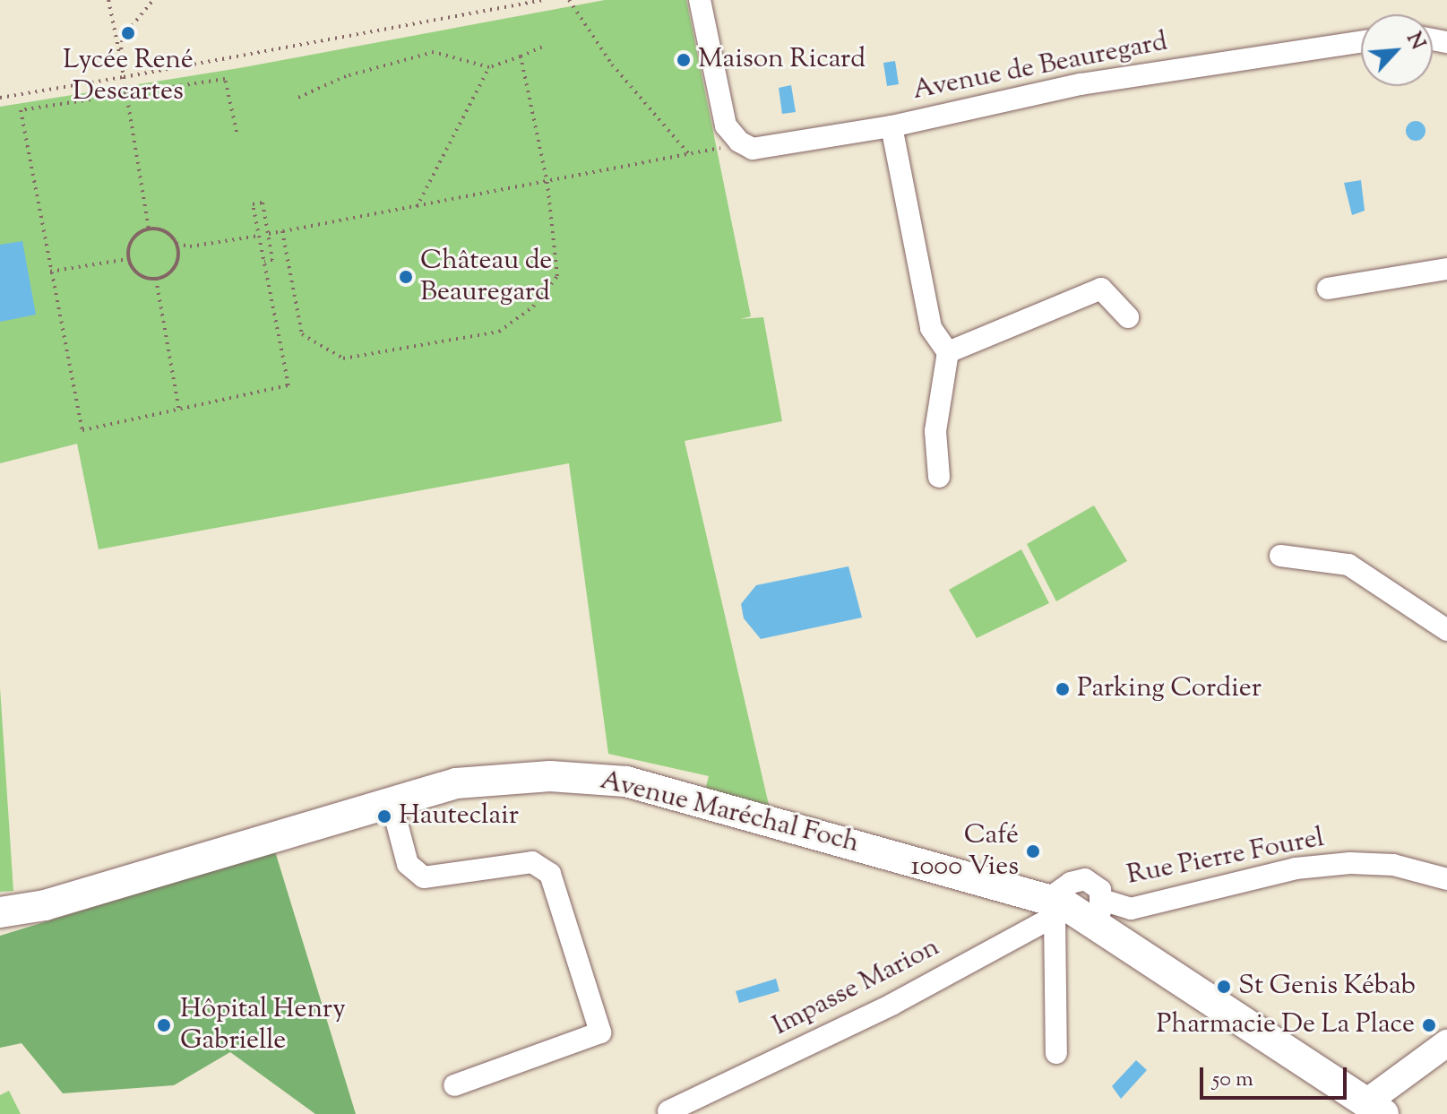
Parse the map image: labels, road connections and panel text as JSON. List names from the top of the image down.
{
  "streets": {
    "main road": ["Avenue Maréchal Foch"],
    "street": ["Avenue de Beauregard", "Rue Pierre Fourel", "Impasse Marion"]
  },
  "crossings": [
    ["Avenue Maréchal Foch", "Rue Pierre Fourel"],
    ["Avenue Maréchal Foch", "Impasse Marion"]
  ],
  "places": [
    "Lycée René Descartes",
    "Maison Ricard",
    "Château de Beauregard",
    "Parking Cordier",
    "Hauteclair",
    "Café 1000 Vies",
    "St Genis Kébab",
    "Hôpital Henry Gabrielle",
    "Pharmacie De La Place"
  ],
  "scale_bar": "50 m",
  "north": "top right"
}
